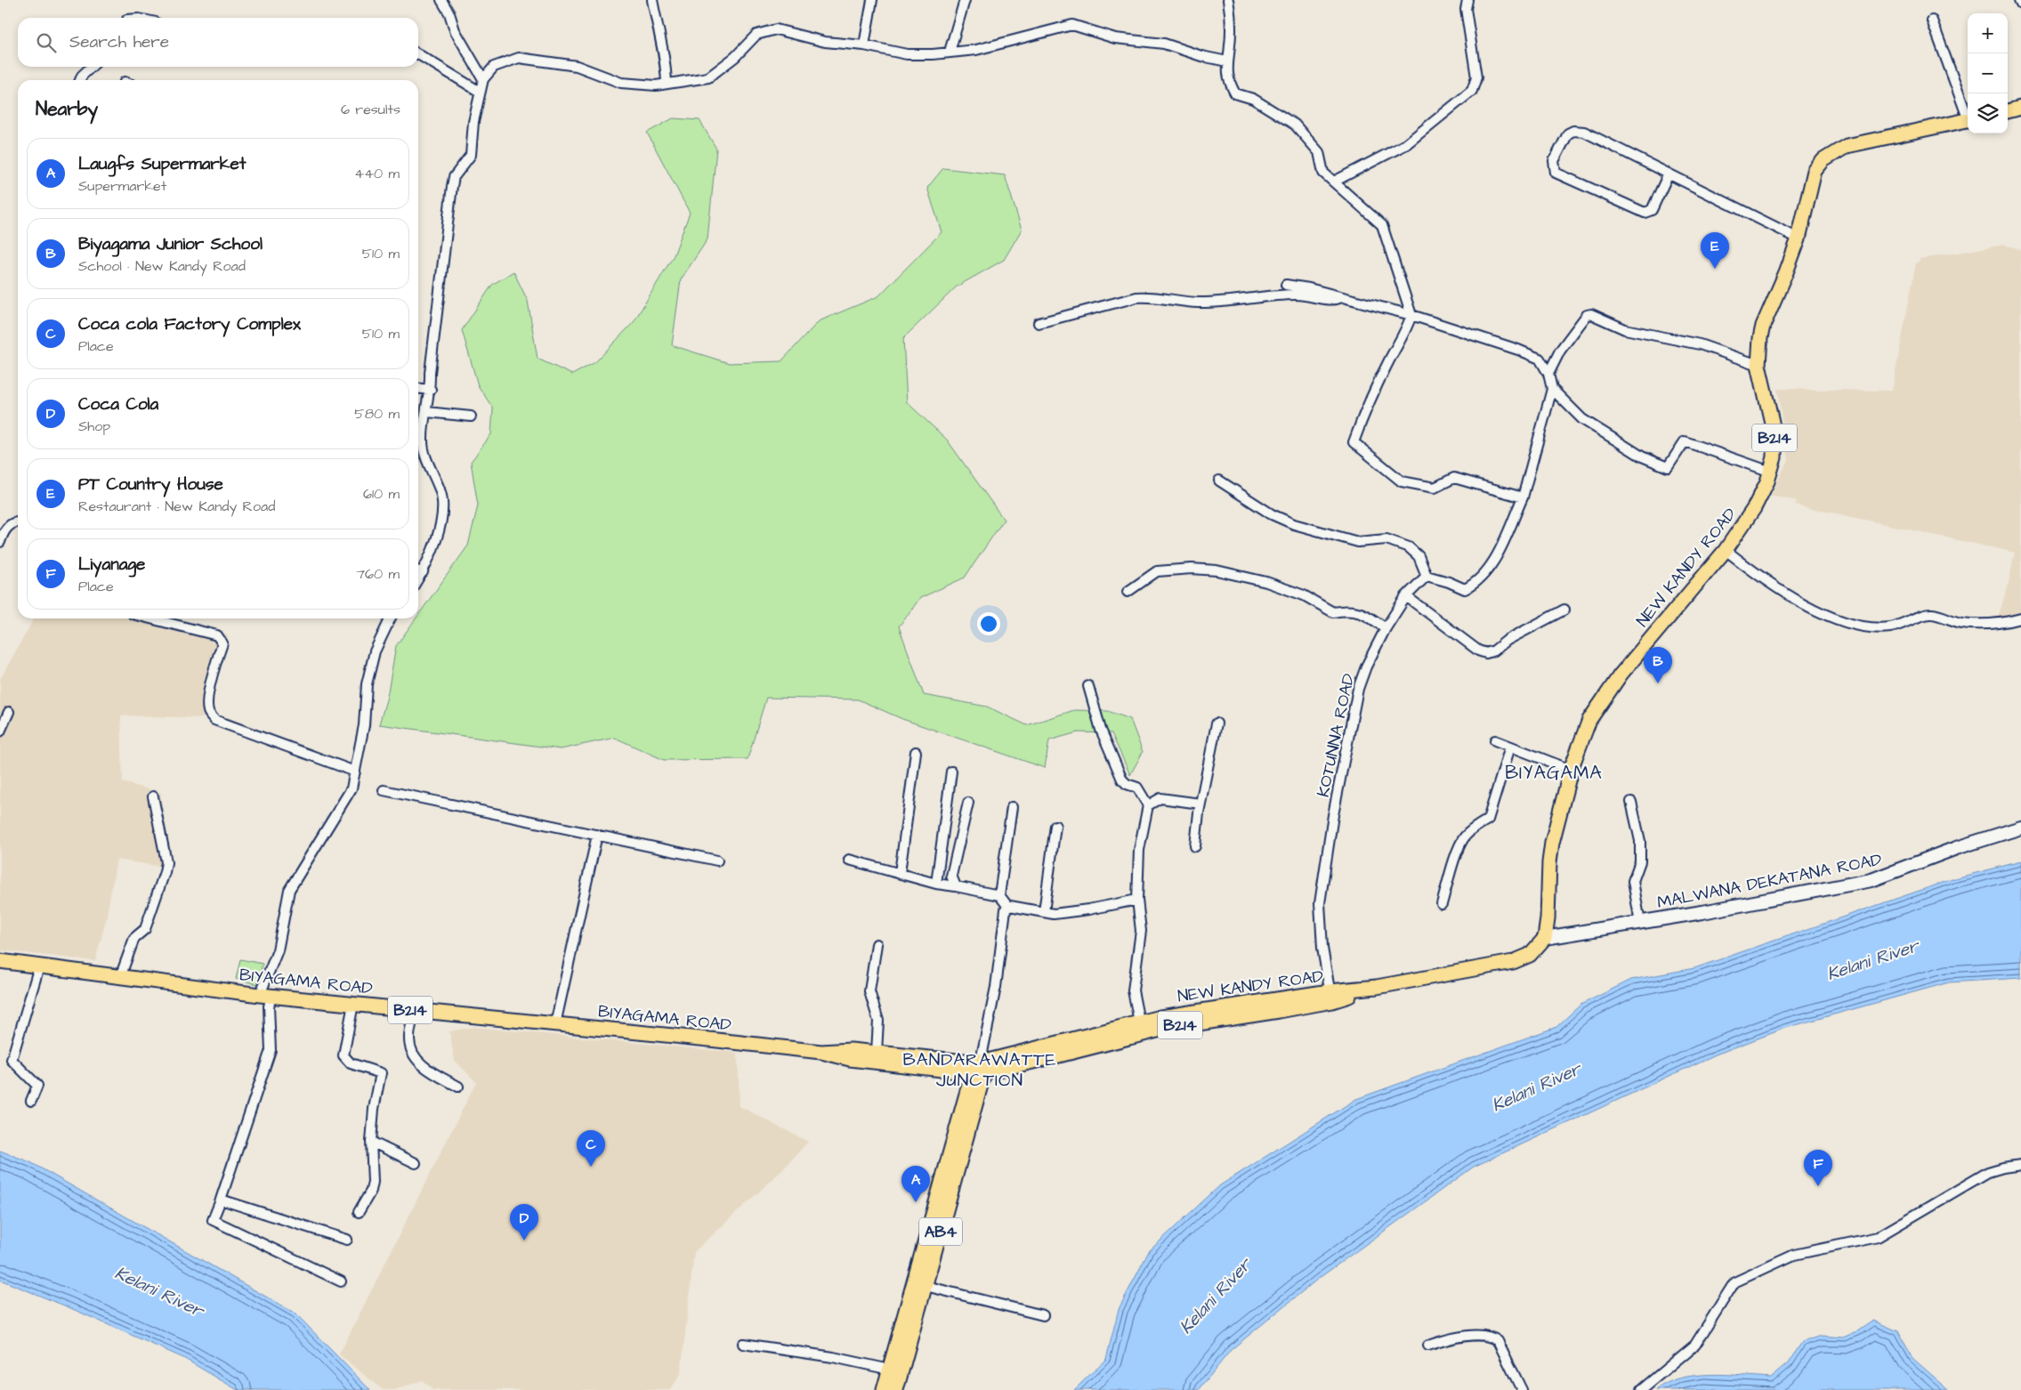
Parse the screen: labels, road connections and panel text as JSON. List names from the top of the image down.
{
  "streets": {
    "main road": [
      "B214",
      "NEW KANDY ROAD",
      "MALWANA DEKATANA ROAD",
      "BIYAGAMA ROAD",
      "AB4"
    ],
    "street": ["KOTUNNA ROAD"]
  },
  "crossings": [
    ["NEW KANDY ROAD", "KOTUNNA ROAD"],
    ["NEW KANDY ROAD", "MALWANA DEKATANA ROAD"],
    ["NEW KANDY ROAD", "BIYAGAMA ROAD"],
    ["NEW KANDY ROAD", "AB4"],
    ["BIYAGAMA ROAD", "AB4"]
  ],
  "districts": ["BIYAGAMA", "BANDARAWATTE JUNCTION"],
  "water": ["Kelani River"],
  "page": {
    "map_buttons": ["+", "−"],
    "search": "Search here",
    "heading": ["Nearby", "6 results"],
    "list": [
      {
        "mark": "A",
        "name": "Laugfs Supermarket",
        "note": "Supermarket",
        "value": "440 m"
      },
      {
        "mark": "B",
        "name": "Biyagama Junior School",
        "note": "School · New Kandy Road",
        "value": "510 m"
      },
      {
        "mark": "C",
        "name": "Coca cola Factory Complex",
        "note": "Place",
        "value": "510 m"
      },
      {
        "mark": "D",
        "name": "Coca Cola",
        "note": "Shop",
        "value": "580 m"
      },
      {
        "mark": "E",
        "name": "PT Country House",
        "note": "Restaurant · New Kandy Road",
        "value": "610 m"
      },
      {
        "mark": "F",
        "name": "Liyanage",
        "note": "Place",
        "value": "760 m"
      }
    ],
    "pins": [
      "E",
      "B",
      "C",
      "F",
      "A",
      "D"
    ]
  }
}
